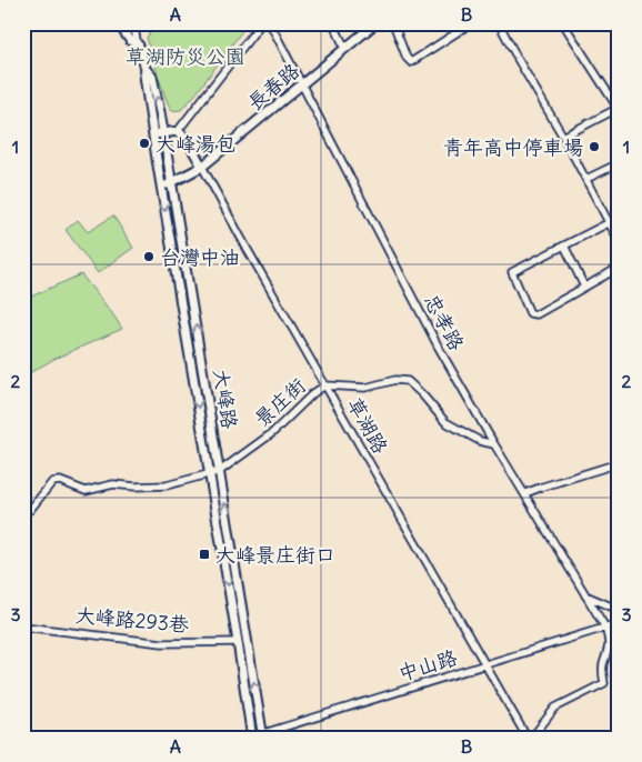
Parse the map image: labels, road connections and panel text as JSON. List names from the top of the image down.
{
  "streets": {
    "street": [
      "長春路",
      "忠孝路",
      "大峰路",
      "景庄街",
      "草湖路",
      "大峰路293巷",
      "中山路"
    ]
  },
  "crossings": [
    ["長春路", "忠孝路"],
    ["長春路", "大峰路"],
    ["長春路", "草湖路"],
    ["忠孝路", "景庄街"],
    ["忠孝路", "中山路"],
    ["大峰路", "景庄街"],
    ["大峰路", "大峰路293巷"],
    ["大峰路", "中山路"],
    ["景庄街", "草湖路"],
    ["草湖路", "中山路"]
  ],
  "parks": ["草湖防災公園"],
  "places": {
    "other": ["大峰湯包", "青年高中停車場", "台灣中油"],
    "transit": ["大峰景庄街口"]
  },
  "grid": {
    "columns": ["A", "B"],
    "rows": ["1", "2", "3"]
  }
}
